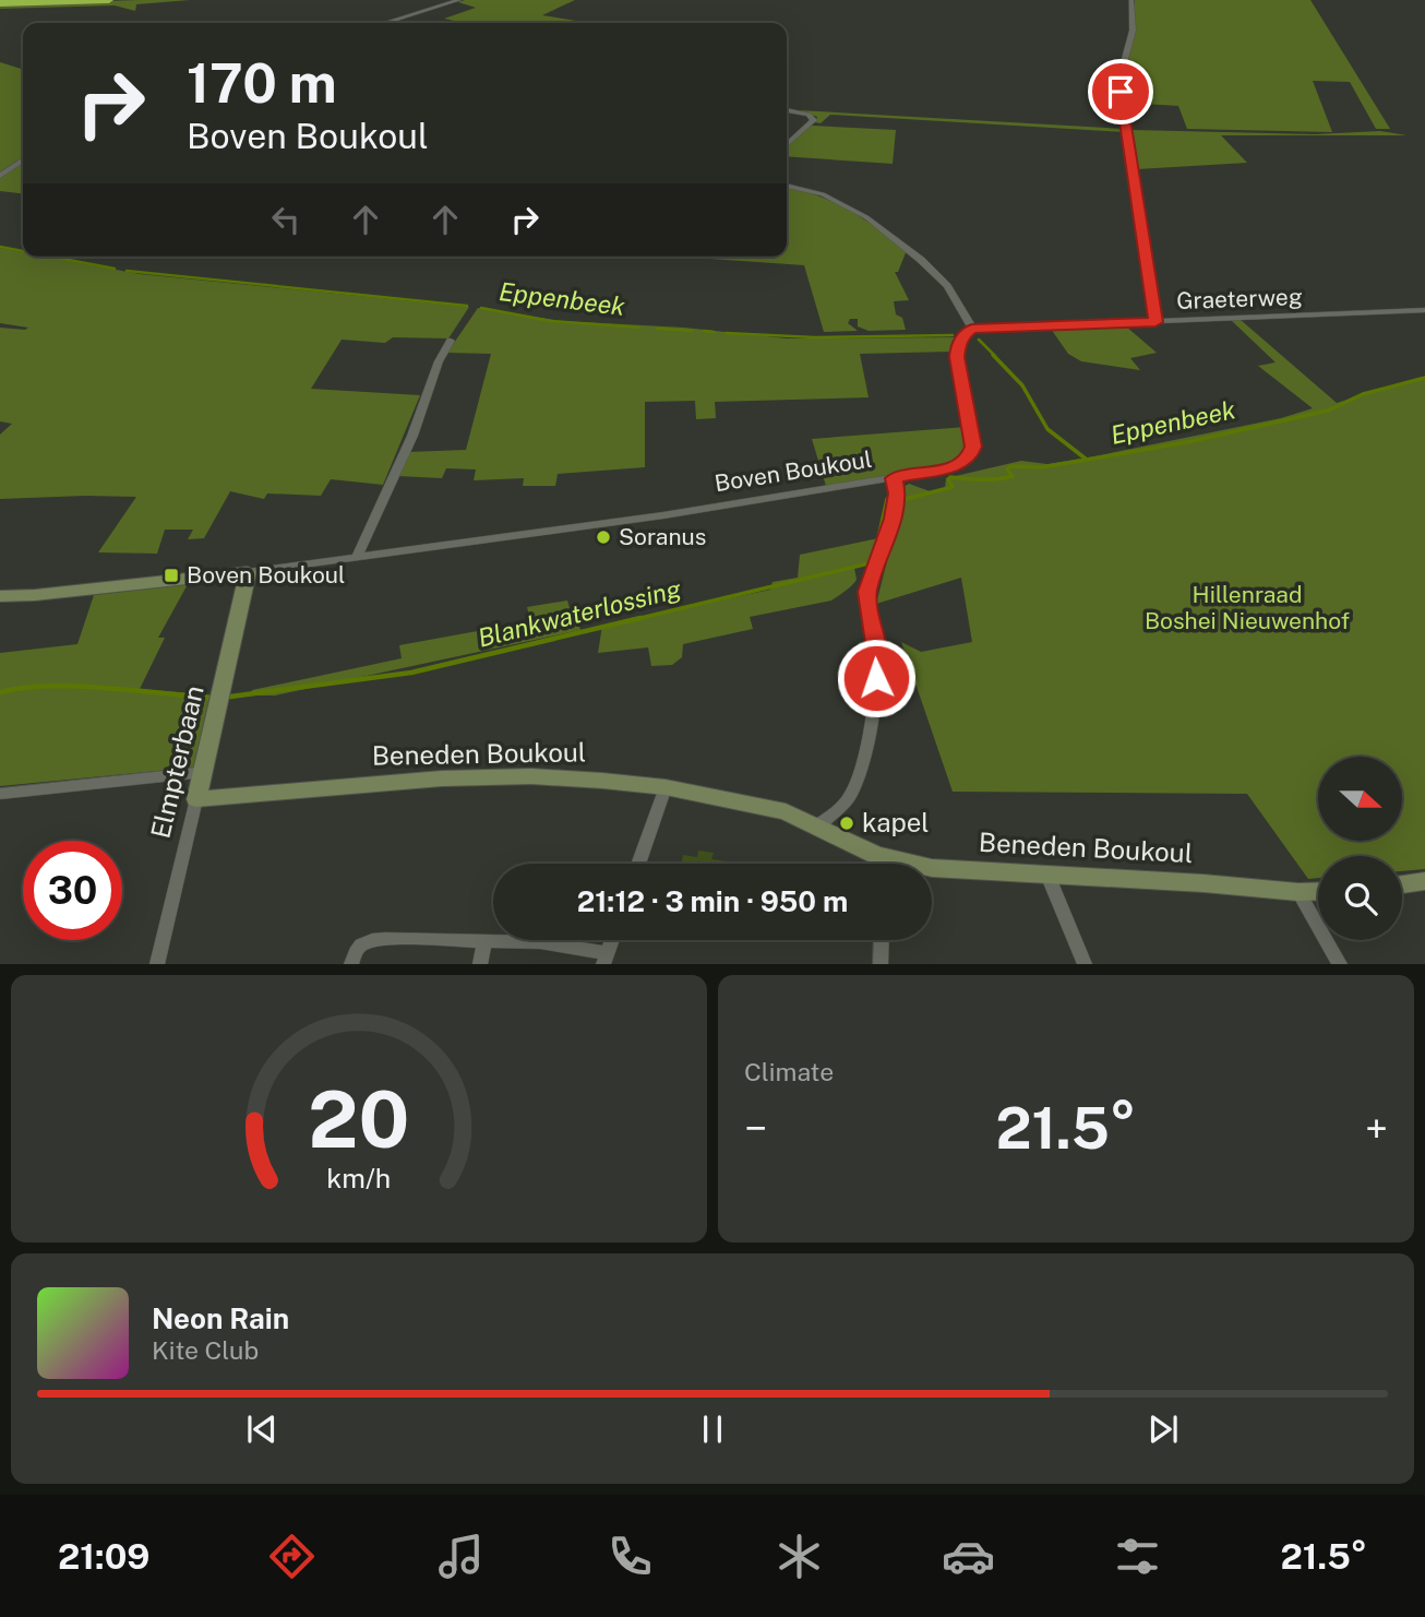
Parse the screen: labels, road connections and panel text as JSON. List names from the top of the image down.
{
  "streets": {
    "street": [
      "Graeterweg",
      "Boven Boukoul",
      "Beneden Boukoul",
      "Elmpterbaan"
    ]
  },
  "crossings": [
    ["Graeterweg", "Boven Boukoul"],
    ["Boven Boukoul", "Elmpterbaan"],
    ["Beneden Boukoul", "Elmpterbaan"]
  ],
  "water": ["Eppenbeek", "Blankwaterlossing"],
  "parks": ["Hillenraad Boshei Nieuwenhof"],
  "places": {
    "other": ["Soranus", "kapel"],
    "transit": ["Boven Boukoul"]
  },
  "north": "right",
  "page": {
    "turn": ["170 m", "Boven Boukoul"],
    "limit": "30",
    "trip": "21:12 · 3 min · 950 m",
    "tile": "Climate",
    "heat": ["−", "21.5°", "+"],
    "song": ["Neon Rain", "Kite Club"],
    "tabs": ["21:09", "21.5°"],
    "gauge": ["20", "km/h"]
  }
}
